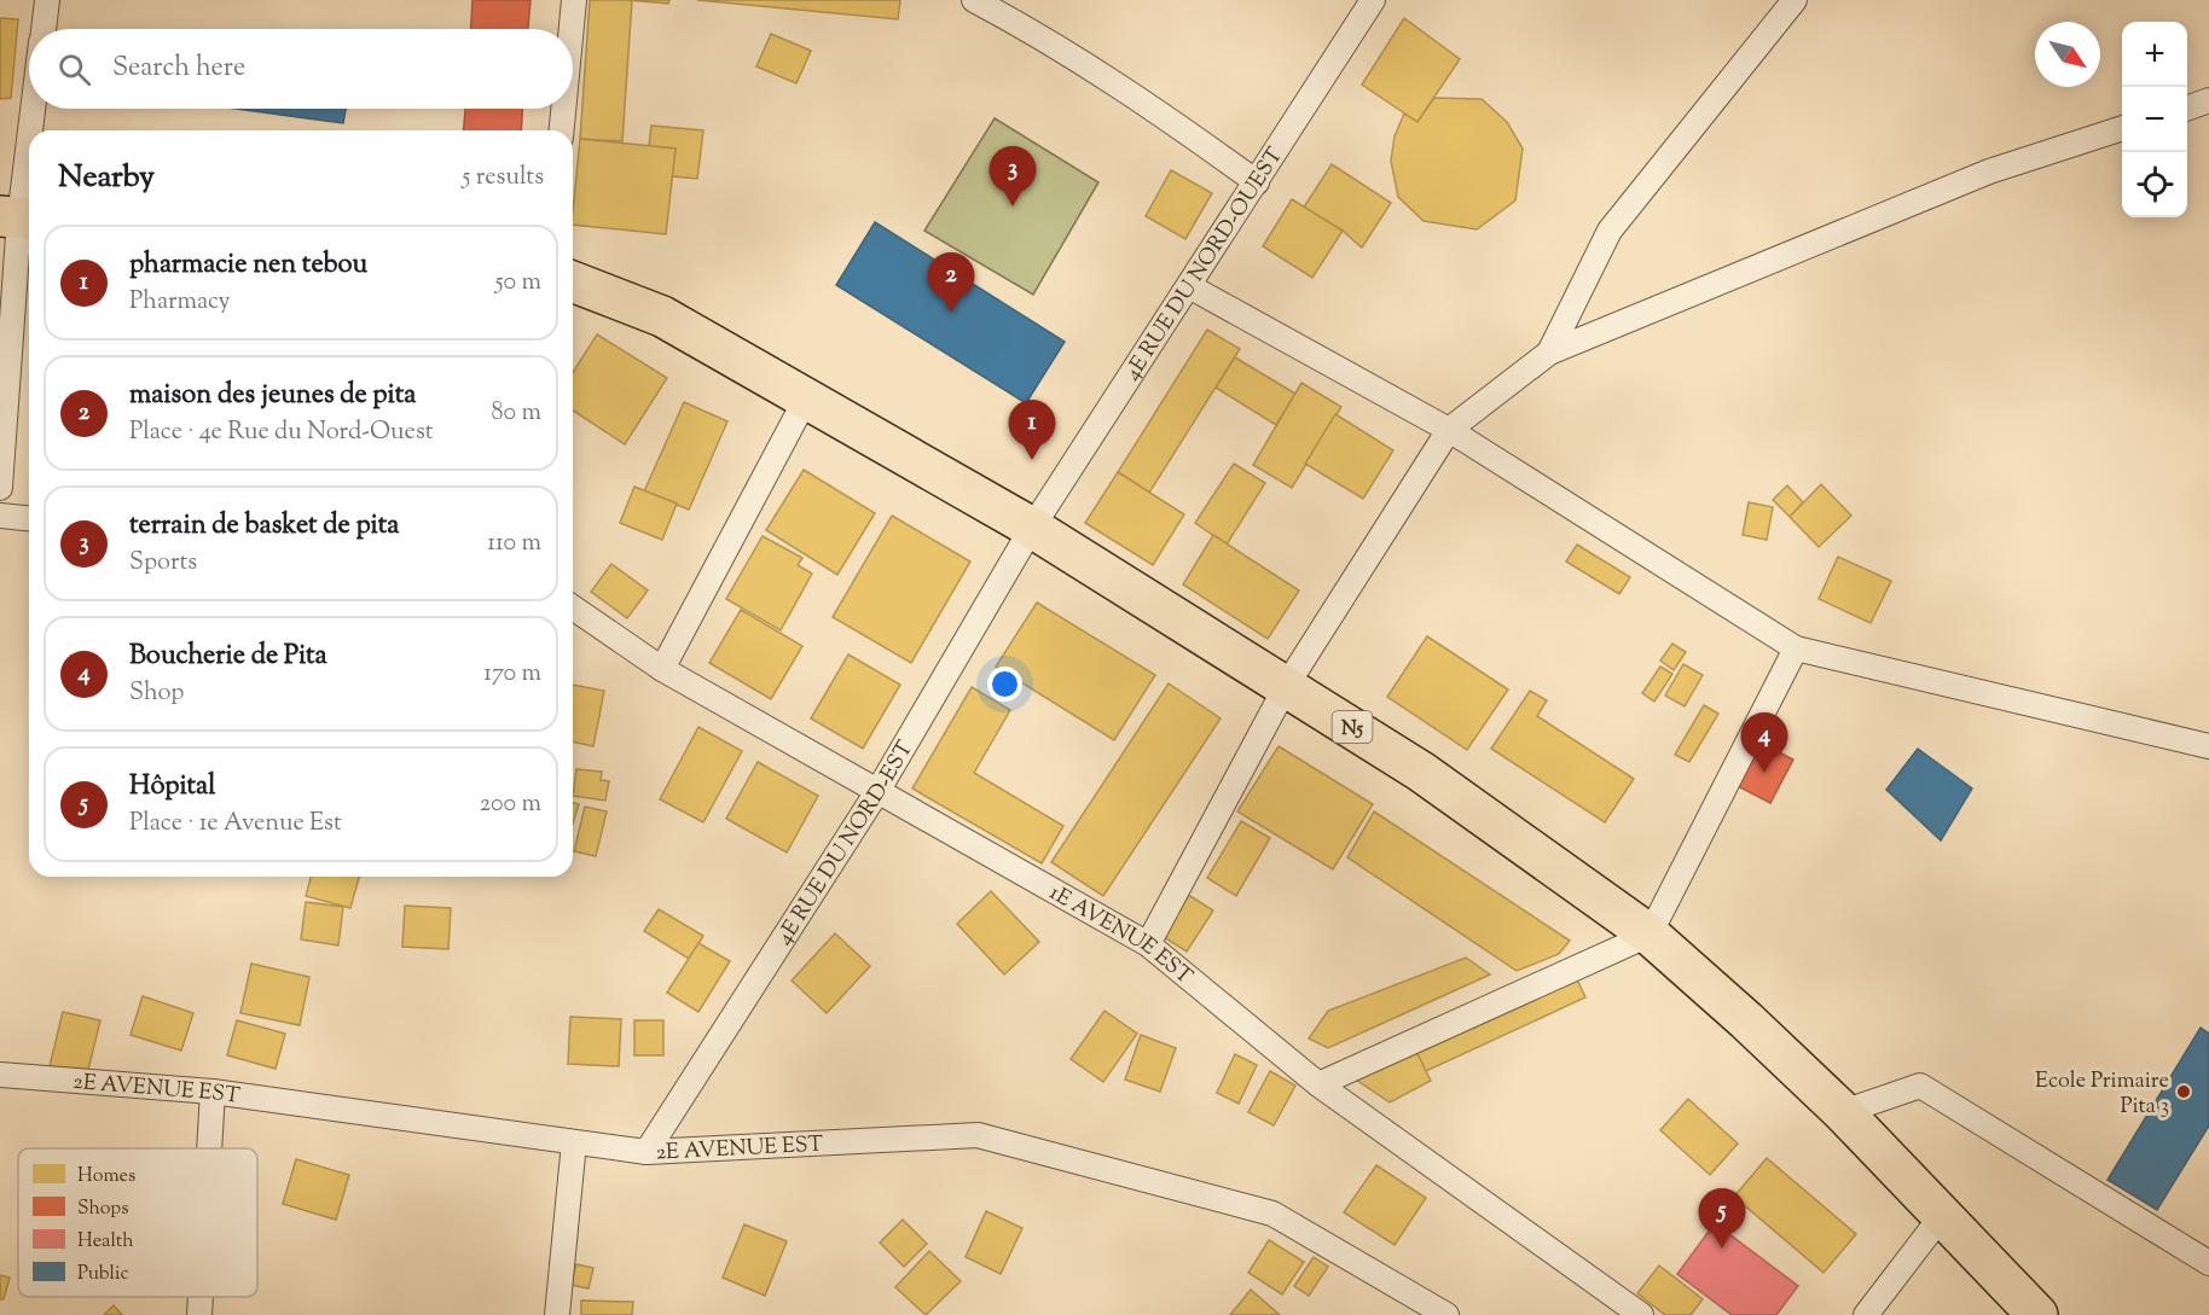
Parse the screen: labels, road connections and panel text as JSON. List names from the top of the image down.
{
  "streets": {
    "highway": ["N5"],
    "street": [
      "4E RUE DU NORD-OUEST",
      "4E RUE DU NORD-EST",
      "1E AVENUE EST",
      "2E AVENUE EST"
    ]
  },
  "crossings": [
    ["4E RUE DU NORD-OUEST", "N5"],
    ["4E RUE DU NORD-OUEST", "4E RUE DU NORD-EST"],
    ["N5", "4E RUE DU NORD-EST"],
    ["4E RUE DU NORD-EST", "1E AVENUE EST"],
    ["4E RUE DU NORD-EST", "2E AVENUE EST"]
  ],
  "places": ["Ecole Primaire Pita 3"],
  "legend": [
    "Homes",
    "Shops",
    "Health",
    "Public"
  ],
  "north": "bottom right",
  "page": {
    "map_buttons": ["+", "−"],
    "search": "Search here",
    "heading": ["Nearby", "5 results"],
    "pins": [
      "3",
      "2",
      "1",
      "4",
      "5"
    ],
    "list": [
      {
        "mark": "1",
        "name": "pharmacie nen tebou",
        "note": "Pharmacy",
        "value": "50 m"
      },
      {
        "mark": "2",
        "name": "maison des jeunes de pita",
        "note": "Place · 4e Rue du Nord-Ouest",
        "value": "80 m"
      },
      {
        "mark": "3",
        "name": "terrain de basket de pita",
        "note": "Sports",
        "value": "110 m"
      },
      {
        "mark": "4",
        "name": "Boucherie de Pita",
        "note": "Shop",
        "value": "170 m"
      },
      {
        "mark": "5",
        "name": "Hôpital",
        "note": "Place · 1e Avenue Est",
        "value": "200 m"
      }
    ]
  }
}
